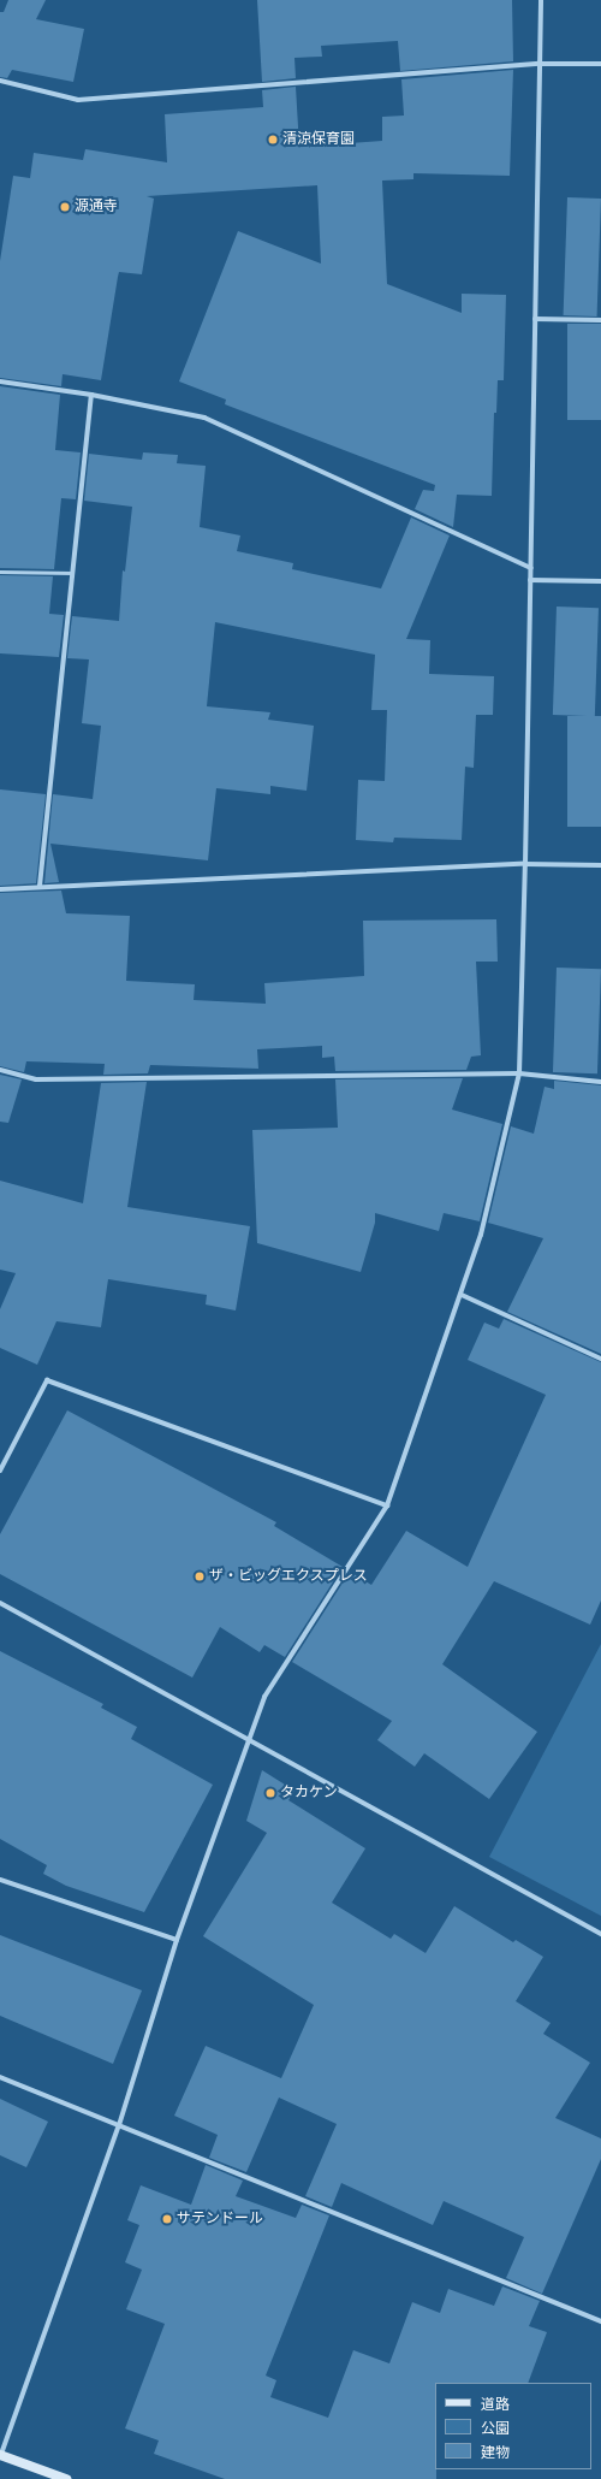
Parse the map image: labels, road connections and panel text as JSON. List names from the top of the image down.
{
  "places": [
    "清涼保育園",
    "源通寺",
    "ザ・ビッグエクスプレス",
    "タカケン",
    "サテンドール"
  ],
  "legend": ["道路", "公園", "建物"]
}
